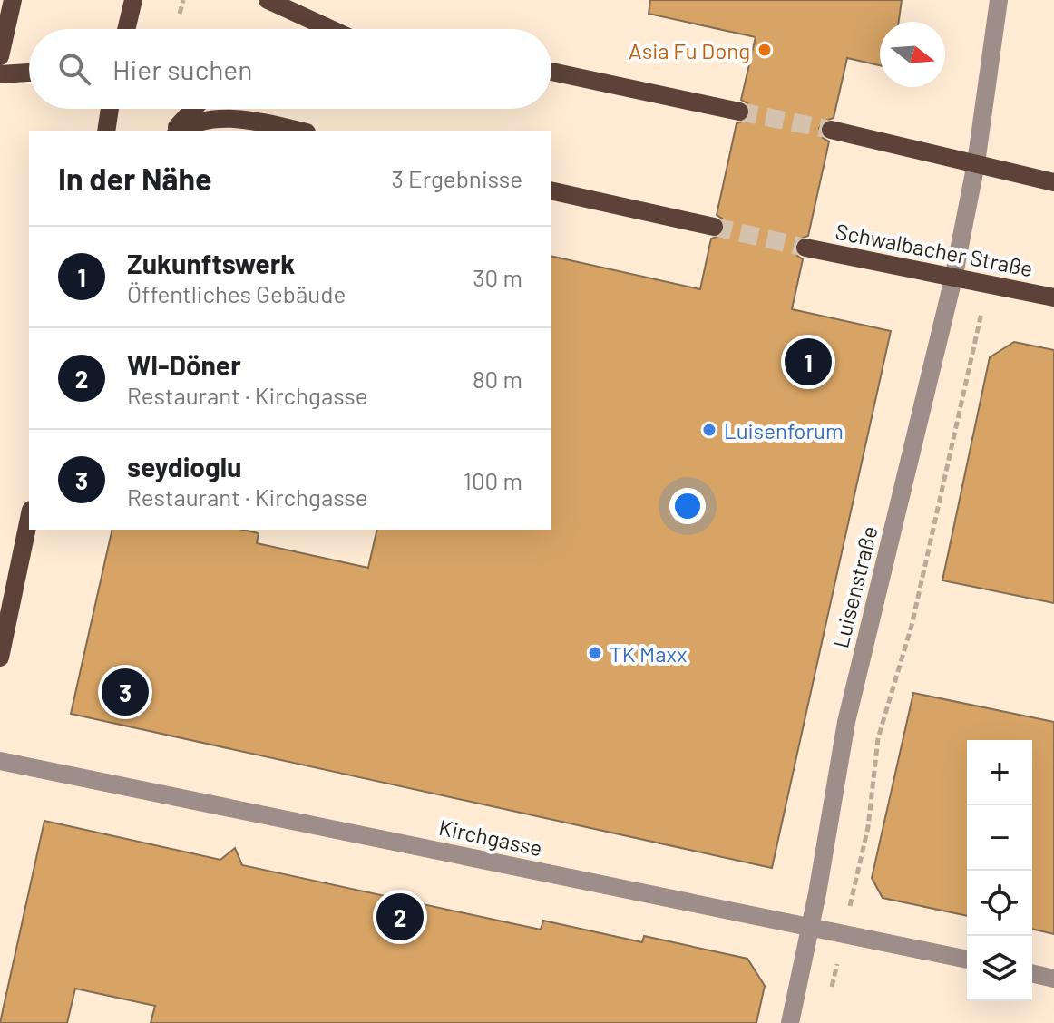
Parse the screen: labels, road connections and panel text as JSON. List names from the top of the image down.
{
  "streets": {
    "main road": ["Schwalbacher Straße"],
    "street": ["Luisenstraße", "Kirchgasse"]
  },
  "crossings": [
    ["Schwalbacher Straße", "Luisenstraße"],
    ["Luisenstraße", "Kirchgasse"]
  ],
  "places": ["Asia Fu Dong", "Luisenforum", "TK Maxx"],
  "north": "right",
  "page": {
    "search": "Hier suchen",
    "heading": ["In der Nähe", "3 Ergebnisse"],
    "list": [
      {
        "mark": "1",
        "name": "Zukunftswerk",
        "note": "Öffentliches Gebäude",
        "value": "30 m"
      },
      {
        "mark": "2",
        "name": "WI-Döner",
        "note": "Restaurant · Kirchgasse",
        "value": "80 m"
      },
      {
        "mark": "3",
        "name": "seydioglu",
        "note": "Restaurant · Kirchgasse",
        "value": "100 m"
      }
    ],
    "pins": ["1", "3", "2"],
    "map_buttons": ["+", "−"]
  }
}
